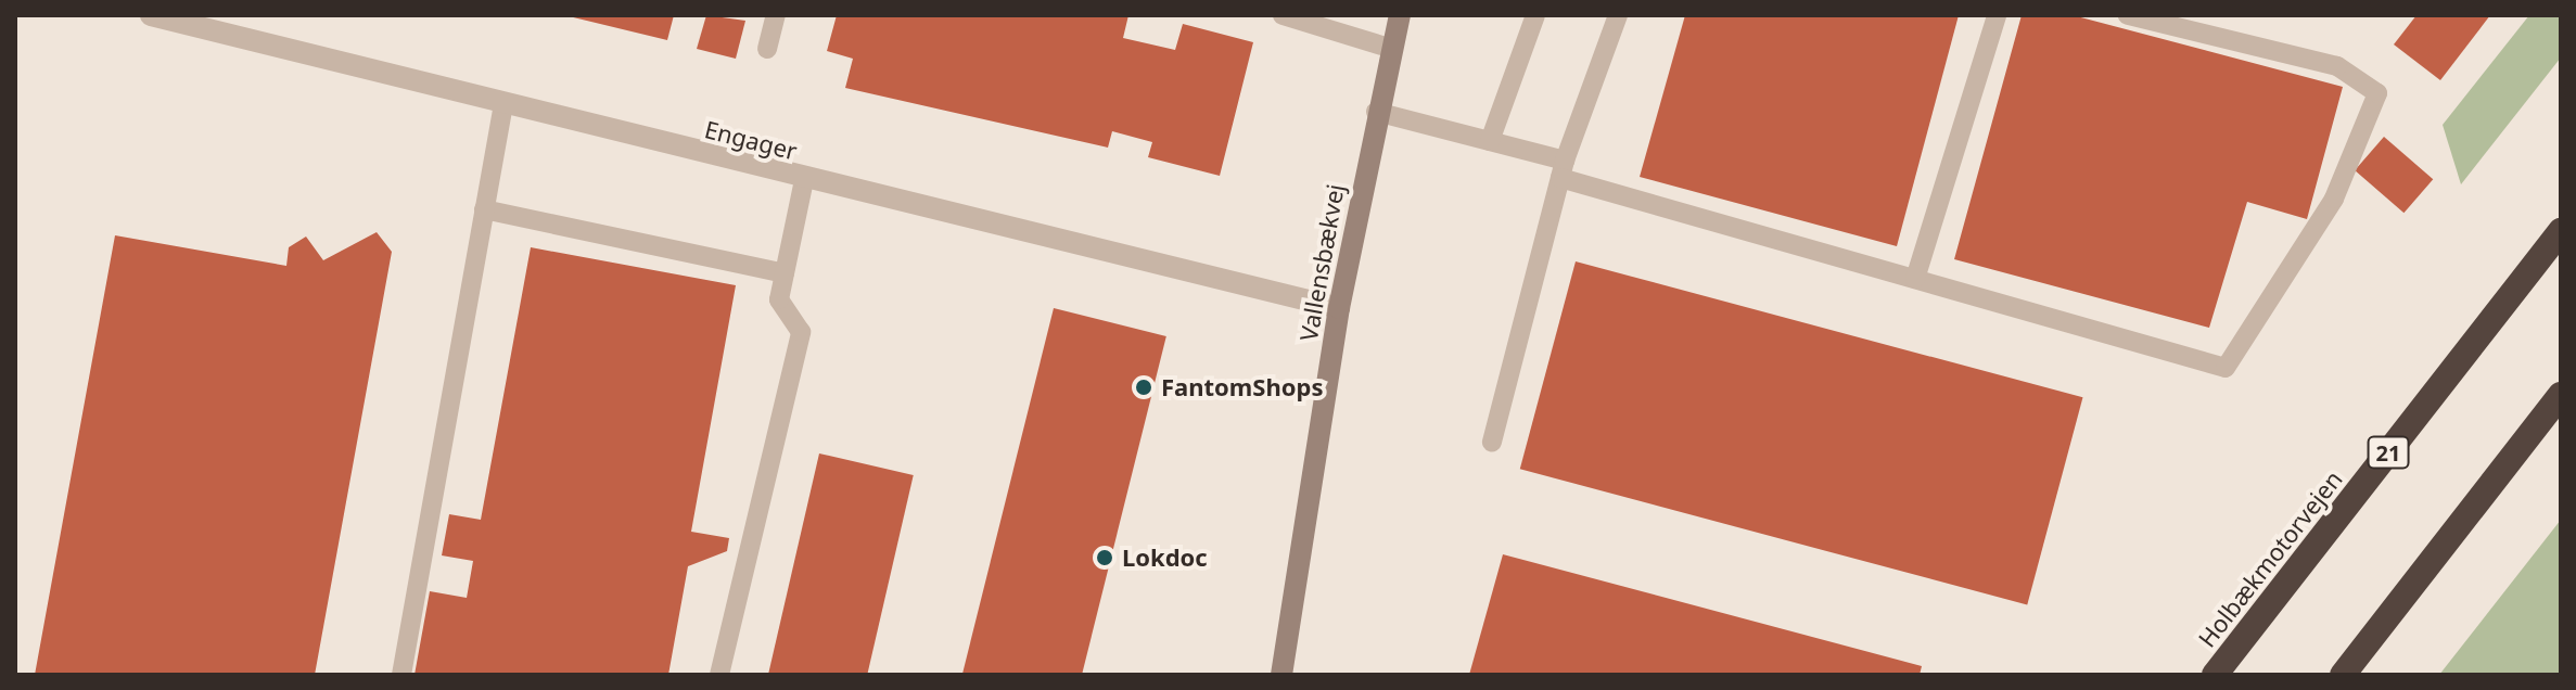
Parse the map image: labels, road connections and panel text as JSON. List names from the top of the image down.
{
  "streets": {
    "highway": ["21", "Holbækmotorvejen"],
    "street": ["Engager", "Vallensbækvej"]
  },
  "crossings": [
    ["Engager", "Vallensbækvej"]
  ],
  "places": ["FantomShops", "Lokdoc"]
}
